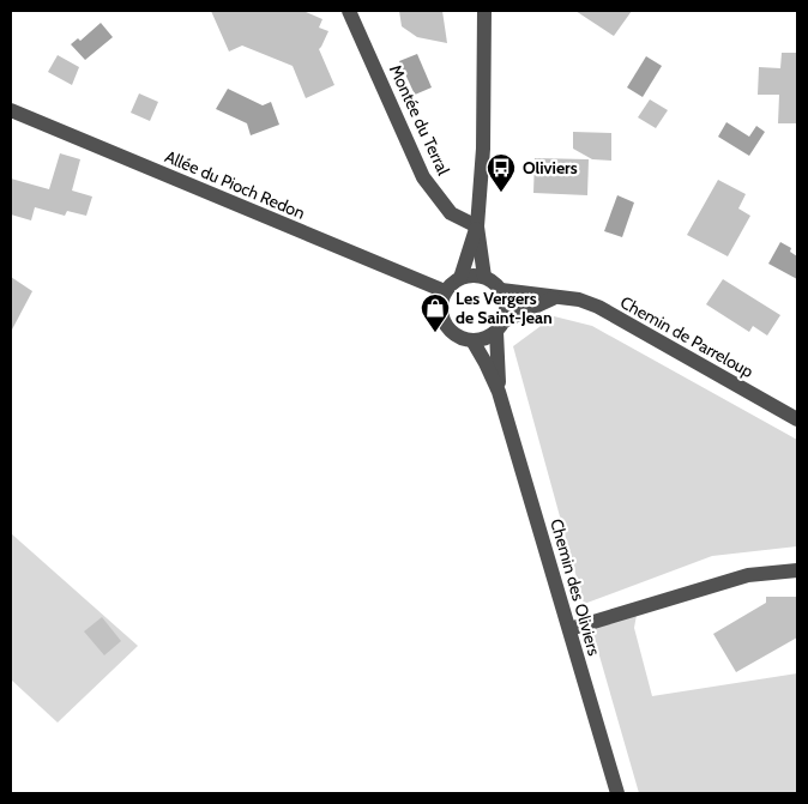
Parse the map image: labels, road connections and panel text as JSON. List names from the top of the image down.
{
  "streets": {
    "street": [
      "Montée du Terral",
      "Allée du Pioch Redon",
      "Chemin de Parreloup",
      "Chemin des Oliviers"
    ]
  },
  "crossings": [
    ["Allée du Pioch Redon", "Chemin de Parreloup"],
    ["Allée du Pioch Redon", "Chemin des Oliviers"],
    ["Chemin de Parreloup", "Chemin des Oliviers"]
  ],
  "places": {
    "bus stop": ["Oliviers"],
    "shop": ["Les Vergers de Saint-Jean"]
  }
}
